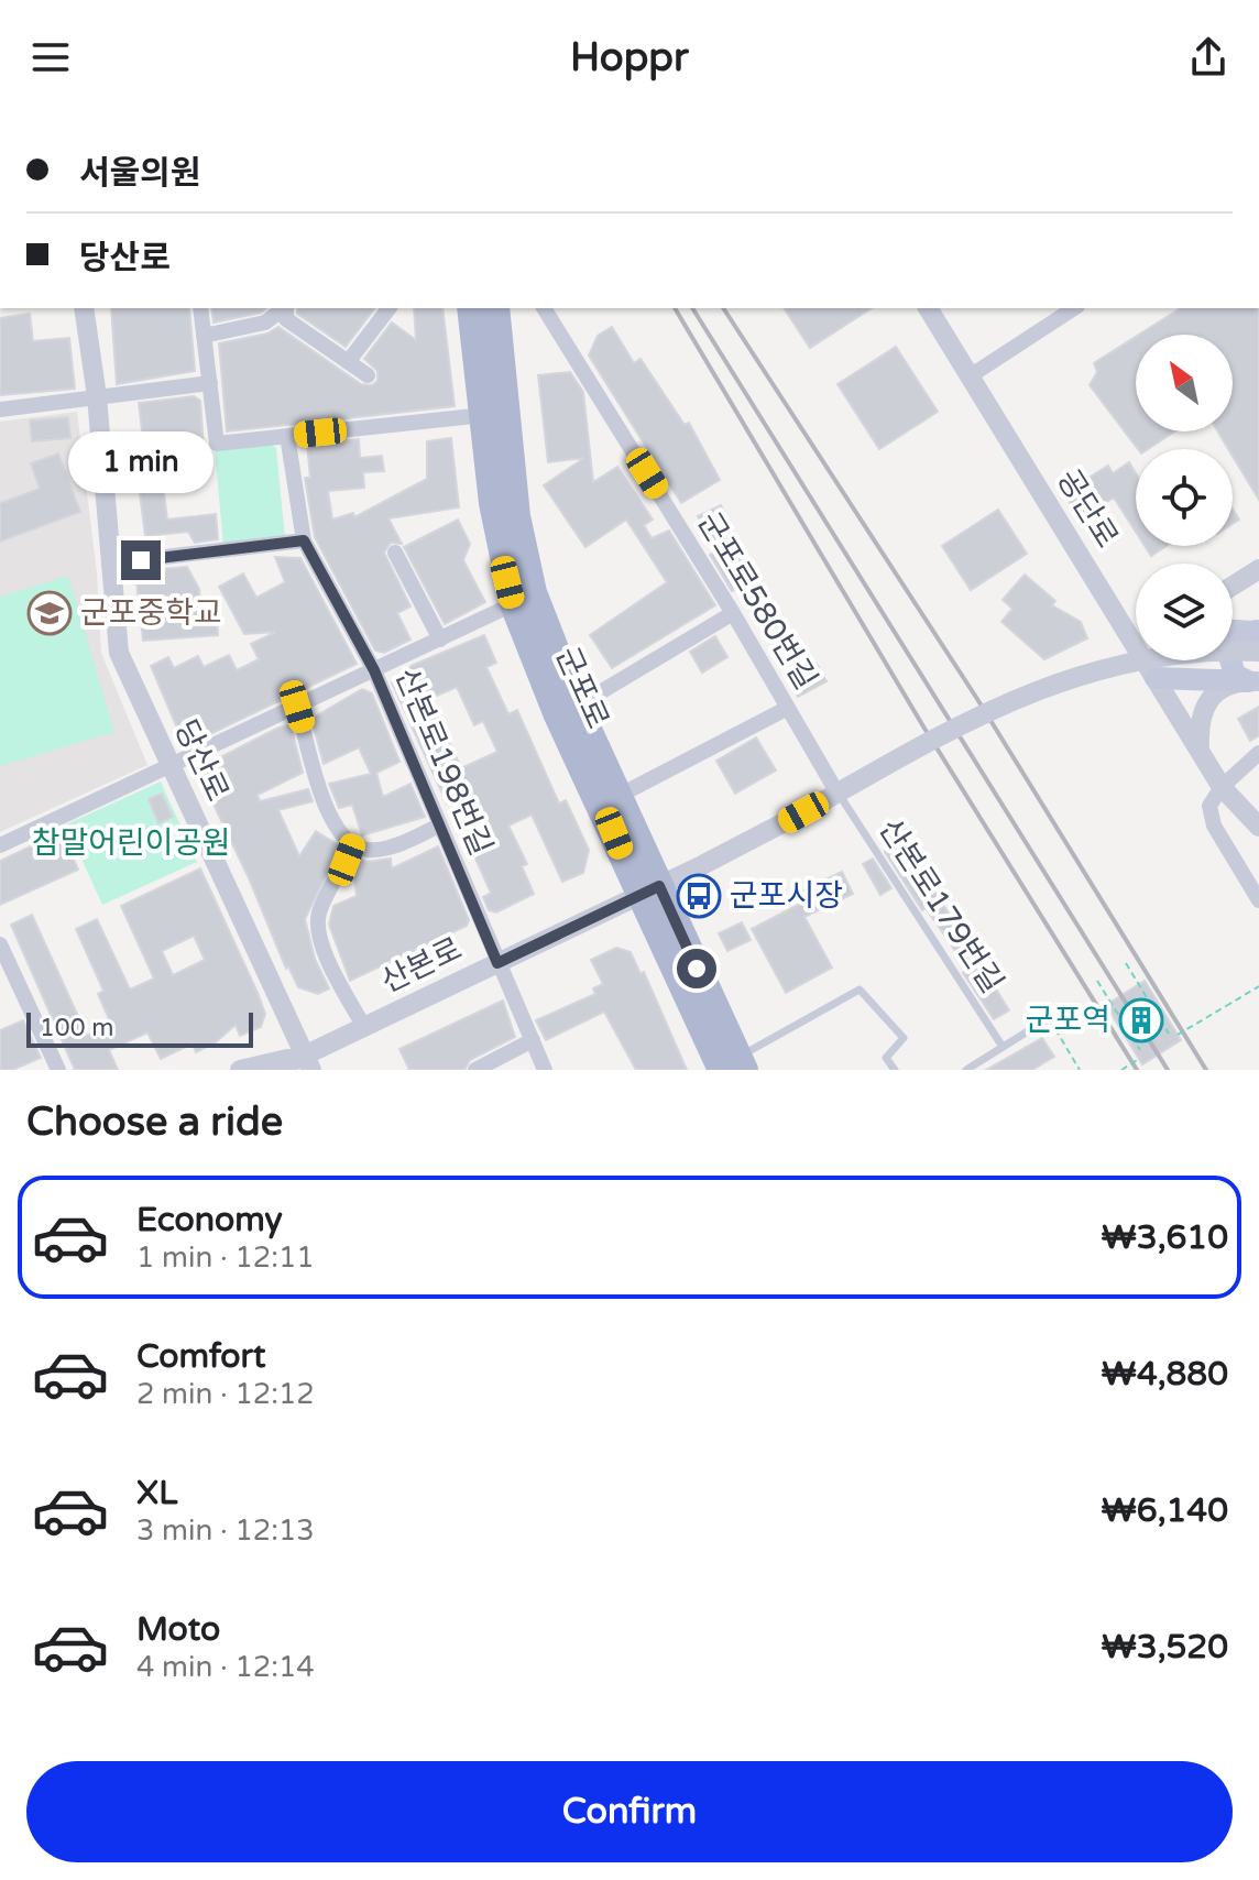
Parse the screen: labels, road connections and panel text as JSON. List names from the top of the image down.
{
  "streets": {
    "main road": ["군포로"],
    "street": [
      "공단로",
      "군포로580번길",
      "당산로",
      "산본로198번길",
      "산본로"
    ],
    "lane": ["산본로179번길"]
  },
  "crossings": [
    ["군포로580번길", "산본로179번길"],
    ["군포로", "산본로"],
    ["당산로", "산본로"],
    ["산본로198번길", "산본로"]
  ],
  "parks": ["참말어린이공원"],
  "places": {
    "school or university": ["군포중학교"],
    "bus stop": ["군포시장"],
    "building": ["군포역"]
  },
  "scale_bar": "100 m",
  "north": "top left",
  "page": {
    "header": "Hoppr",
    "banner": ["서울의원", "당산로"],
    "bubble": "1 min",
    "scale": "100 m",
    "heading": "Choose a ride",
    "list": [
      {
        "name": "Economy",
        "note": "1 min · 12:11",
        "value": "₩3,610"
      },
      {
        "name": "Comfort",
        "note": "2 min · 12:12",
        "value": "₩4,880"
      },
      {
        "name": "XL",
        "note": "3 min · 12:13",
        "value": "₩6,140"
      },
      {
        "name": "Moto",
        "note": "4 min · 12:14",
        "value": "₩3,520"
      }
    ],
    "buttons": "Confirm"
  }
}
